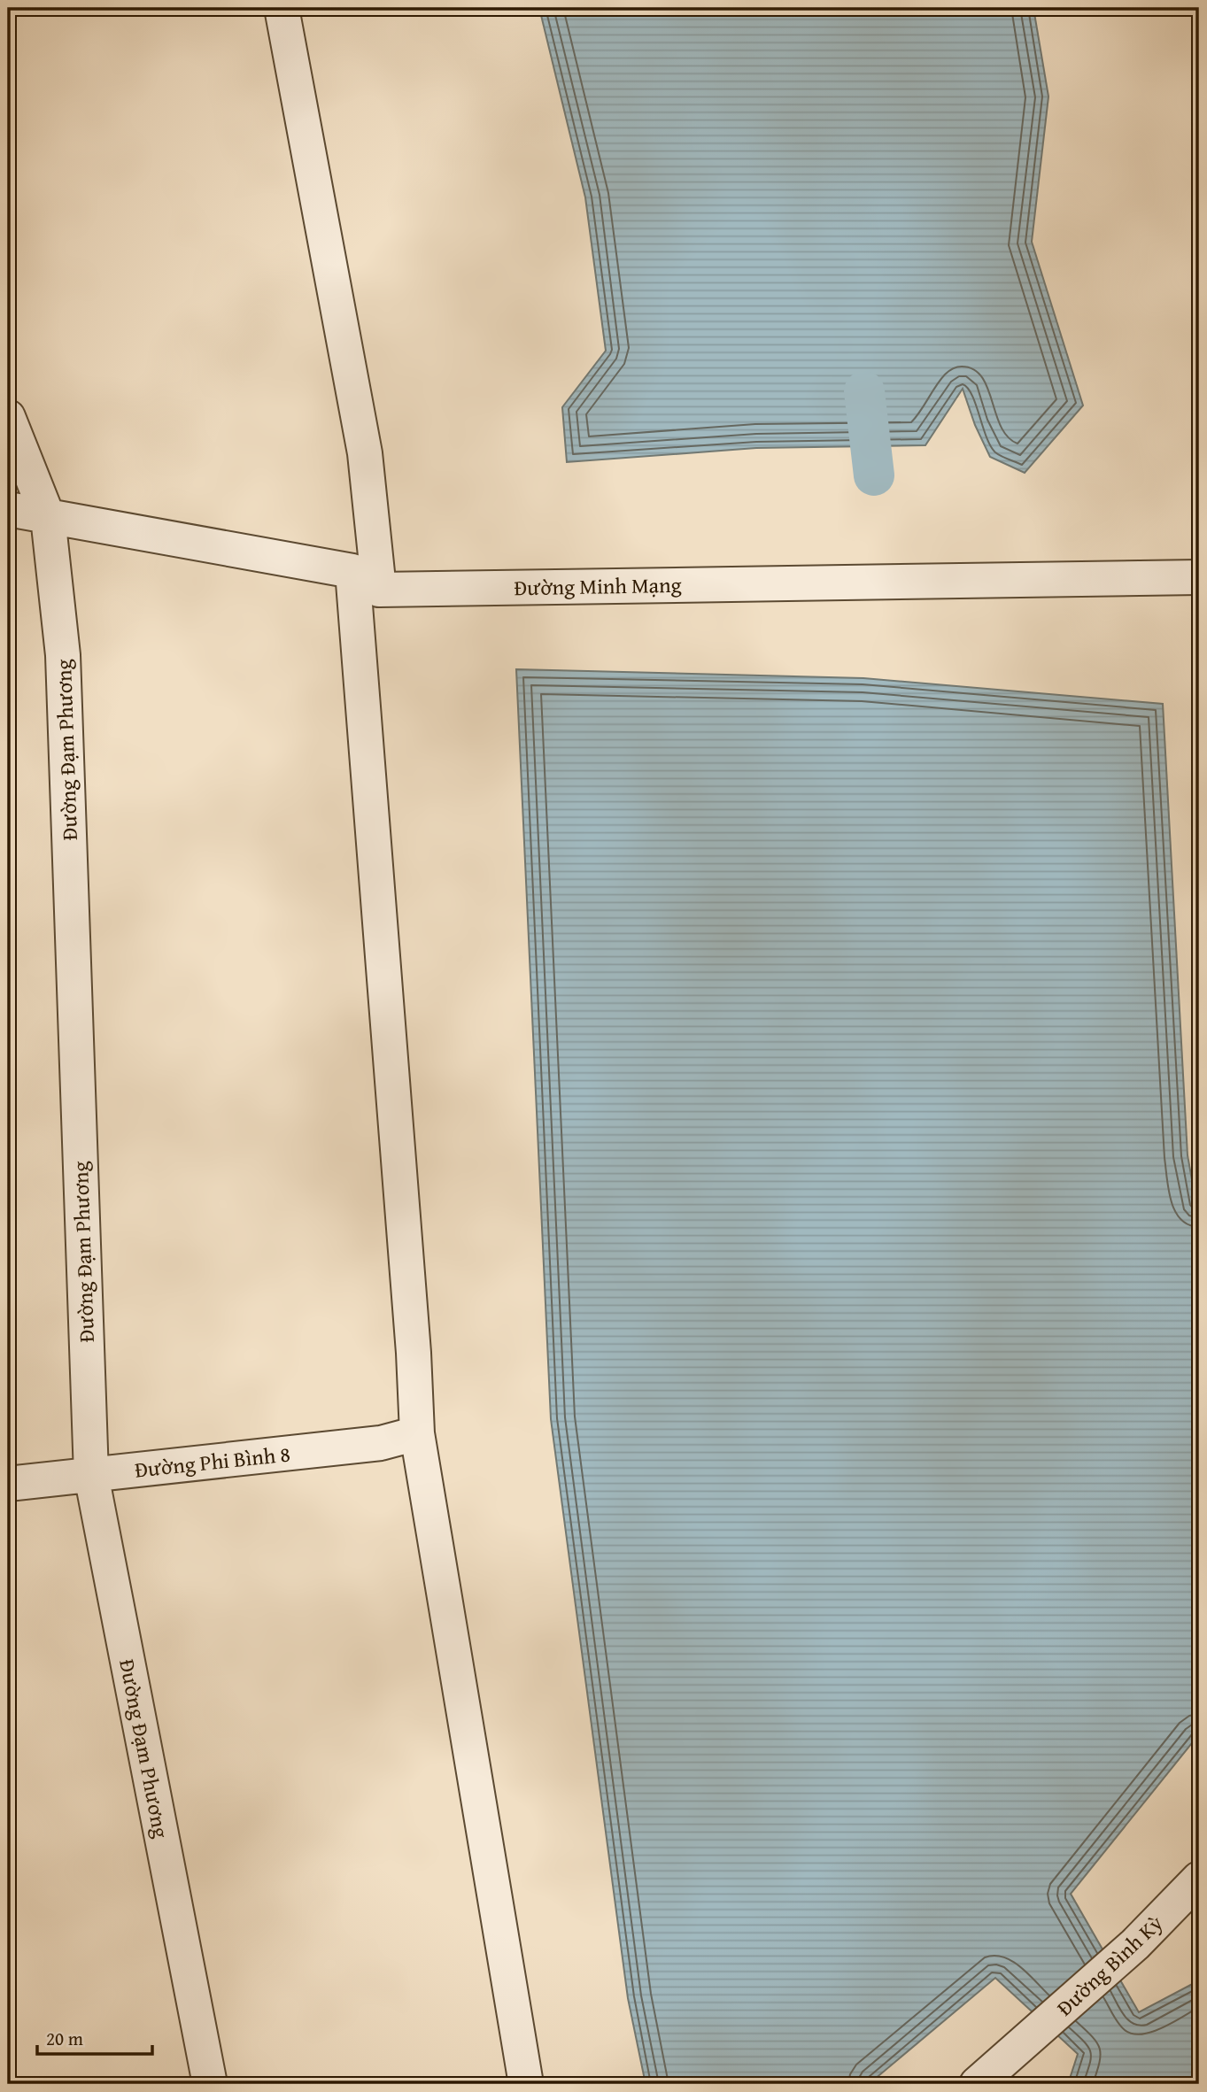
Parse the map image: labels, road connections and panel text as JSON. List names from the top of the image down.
{
  "streets": {
    "street": [
      "Đường Minh Mạng",
      "Đường Đạm Phương",
      "Đường Phi Bình 8",
      "Đường Bình Kỳ"
    ]
  },
  "crossings": [
    ["Đường Minh Mạng", "Đường Đạm Phương"],
    ["Đường Đạm Phương", "Đường Phi Bình 8"]
  ],
  "scale_bar": "20 m"
}
